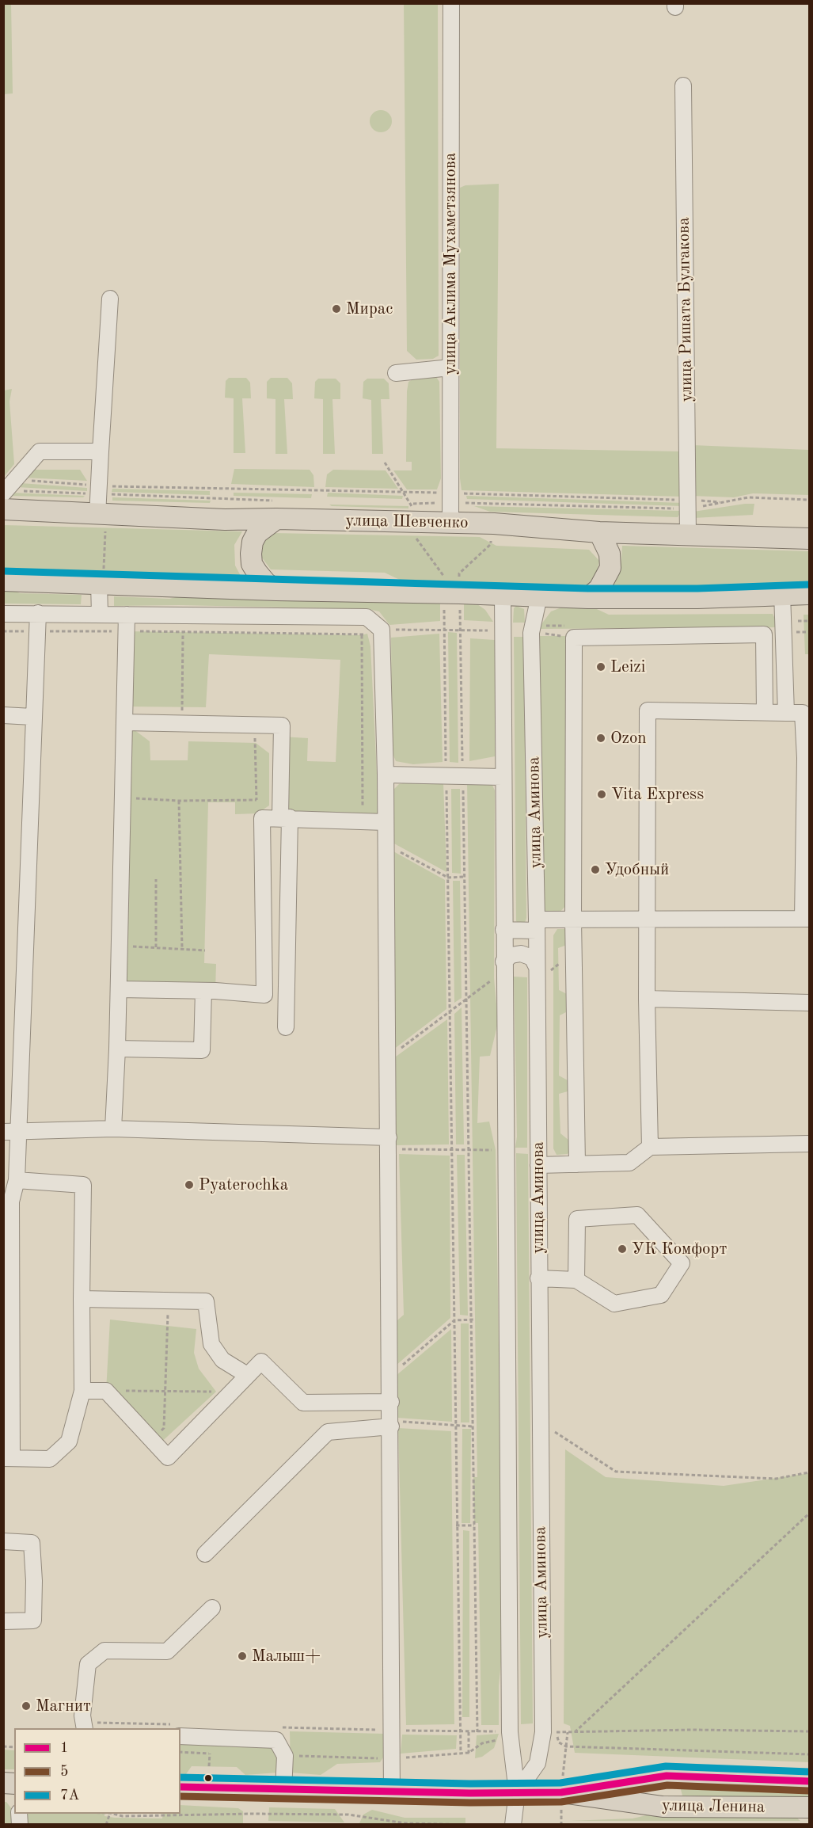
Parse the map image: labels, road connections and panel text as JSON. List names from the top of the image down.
{
  "streets": {
    "main road": ["улица Шевченко", "улица Ленина"],
    "street": ["улица Аклима Мухаметзянова", "улица Ришата Булгакова", "улица Аминова"]
  },
  "crossings": [
    ["улица Аклима Мухаметзянова", "улица Шевченко"],
    ["улица Ришата Булгакова", "улица Шевченко"],
    ["улица Аминова", "улица Ленина"]
  ],
  "places": [
    "Мирас",
    "Leizi",
    "Ozon",
    "Vita Express",
    "Удобный",
    "Pyaterochka",
    "УК Комфорт",
    "Малыш+",
    "Магнит"
  ],
  "lines": ["transit line 7А", "transit line 1", "transit line 5"],
  "legend": ["1", "5", "7А"]
}
